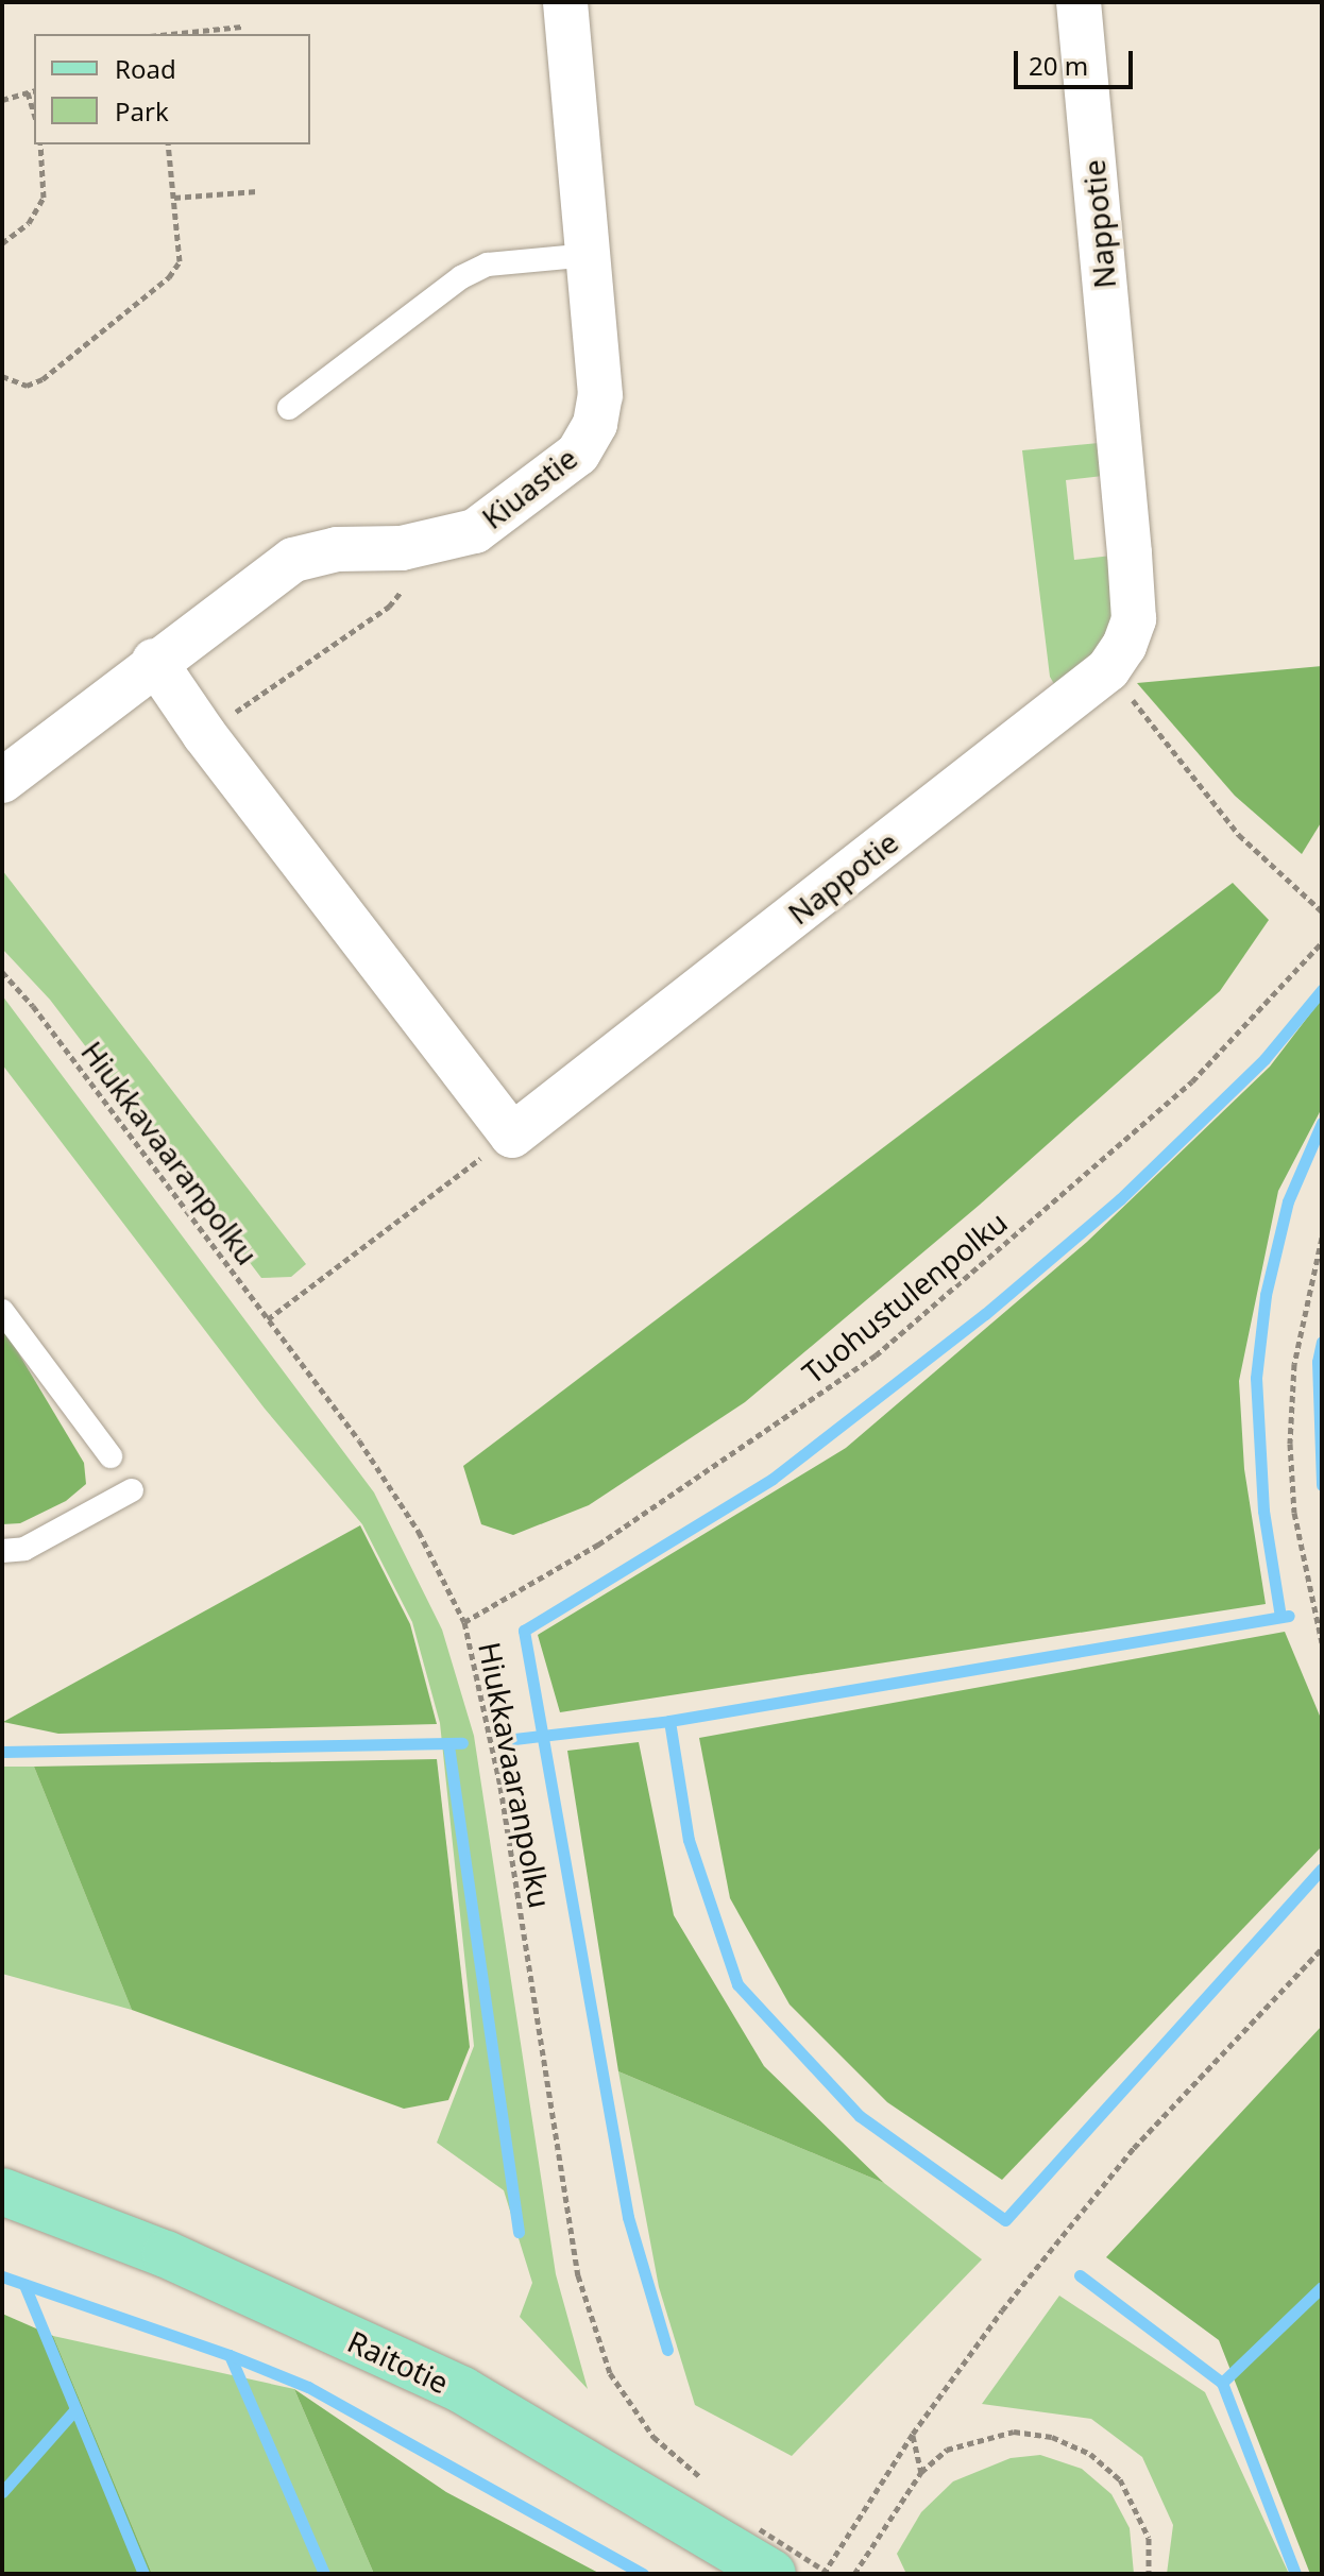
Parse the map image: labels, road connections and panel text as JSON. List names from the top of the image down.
{
  "streets": {
    "main road": ["Raitotie"],
    "street": ["Nappotie", "Kiuastie"],
    "path": ["Hiukkavaaranpolku", "Tuohustulenpolku"]
  },
  "crossings": [
    ["Hiukkavaaranpolku", "Tuohustulenpolku"]
  ],
  "legend": ["Road", "Park"],
  "scale_bar": "20 m"
}
